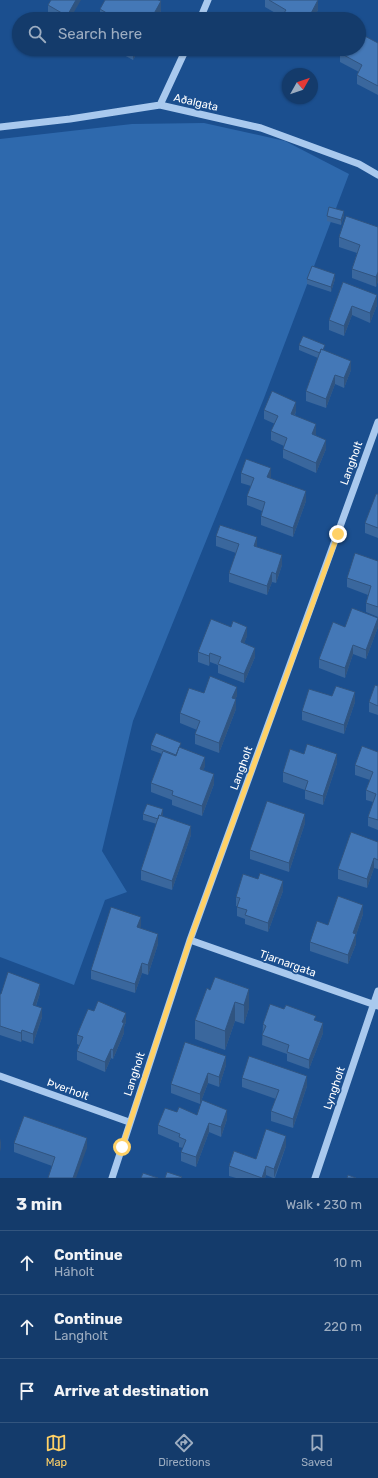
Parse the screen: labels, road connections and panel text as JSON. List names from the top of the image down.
{
  "streets": {
    "street": [
      "Aðalgata",
      "Langholt",
      "Tjarnargata",
      "Lyngholt",
      "Þverholt"
    ]
  },
  "crossings": [
    ["Langholt", "Tjarnargata"],
    ["Langholt", "Þverholt"],
    ["Tjarnargata", "Lyngholt"]
  ],
  "north": "top right",
  "page": {
    "search": "Search here",
    "heading": ["3 min", "Walk · 230 m"],
    "list": [
      ["Continue", "Háholt", "10 m"],
      ["Continue", "Langholt", "220 m"],
      "Arrive at destination"
    ],
    "nav": ["Map", "Directions", "Saved"]
  }
}
